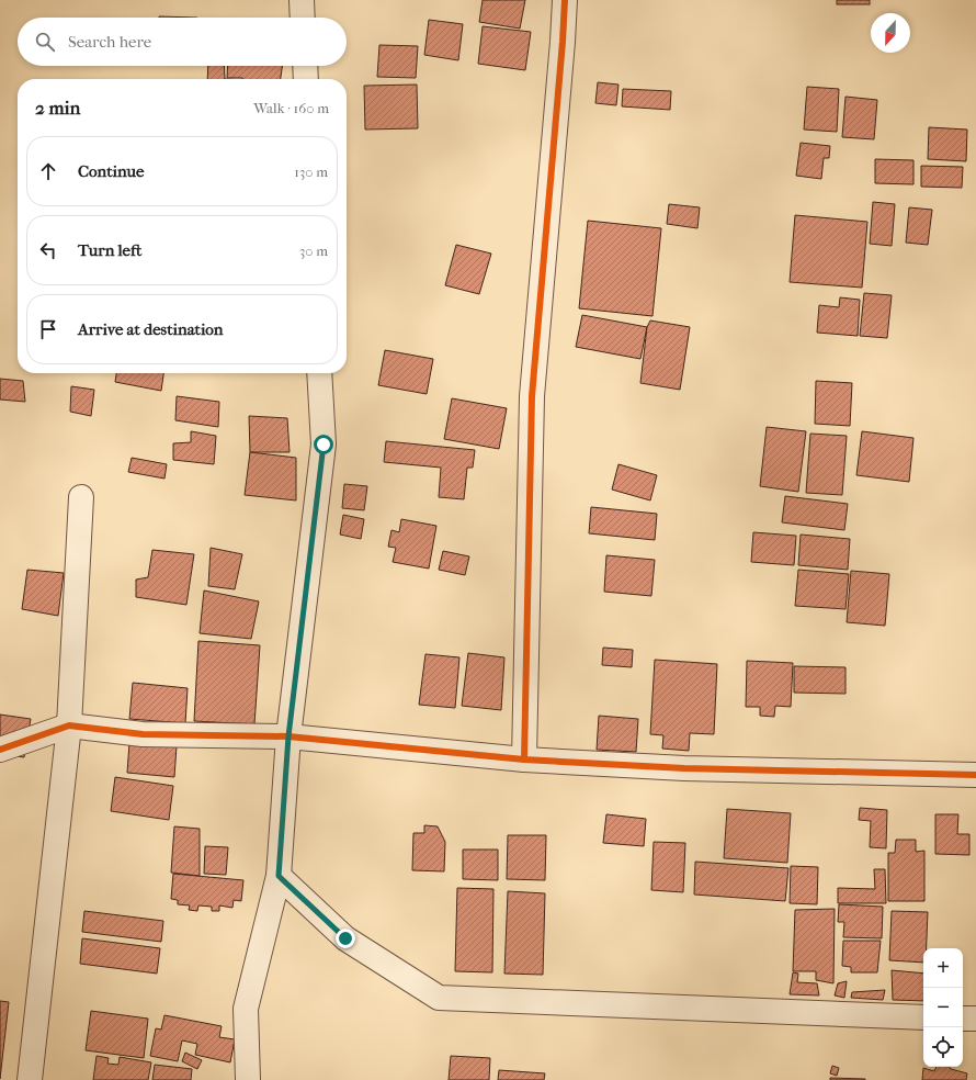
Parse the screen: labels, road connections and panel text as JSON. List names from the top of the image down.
{
  "north": "bottom",
  "page": {
    "search": "Search here",
    "heading": ["2 min", "Walk · 160 m"],
    "list": [
      ["Continue", "130 m"],
      ["Turn left", "30 m"],
      "Arrive at destination"
    ],
    "map_buttons": ["+", "−"]
  }
}
